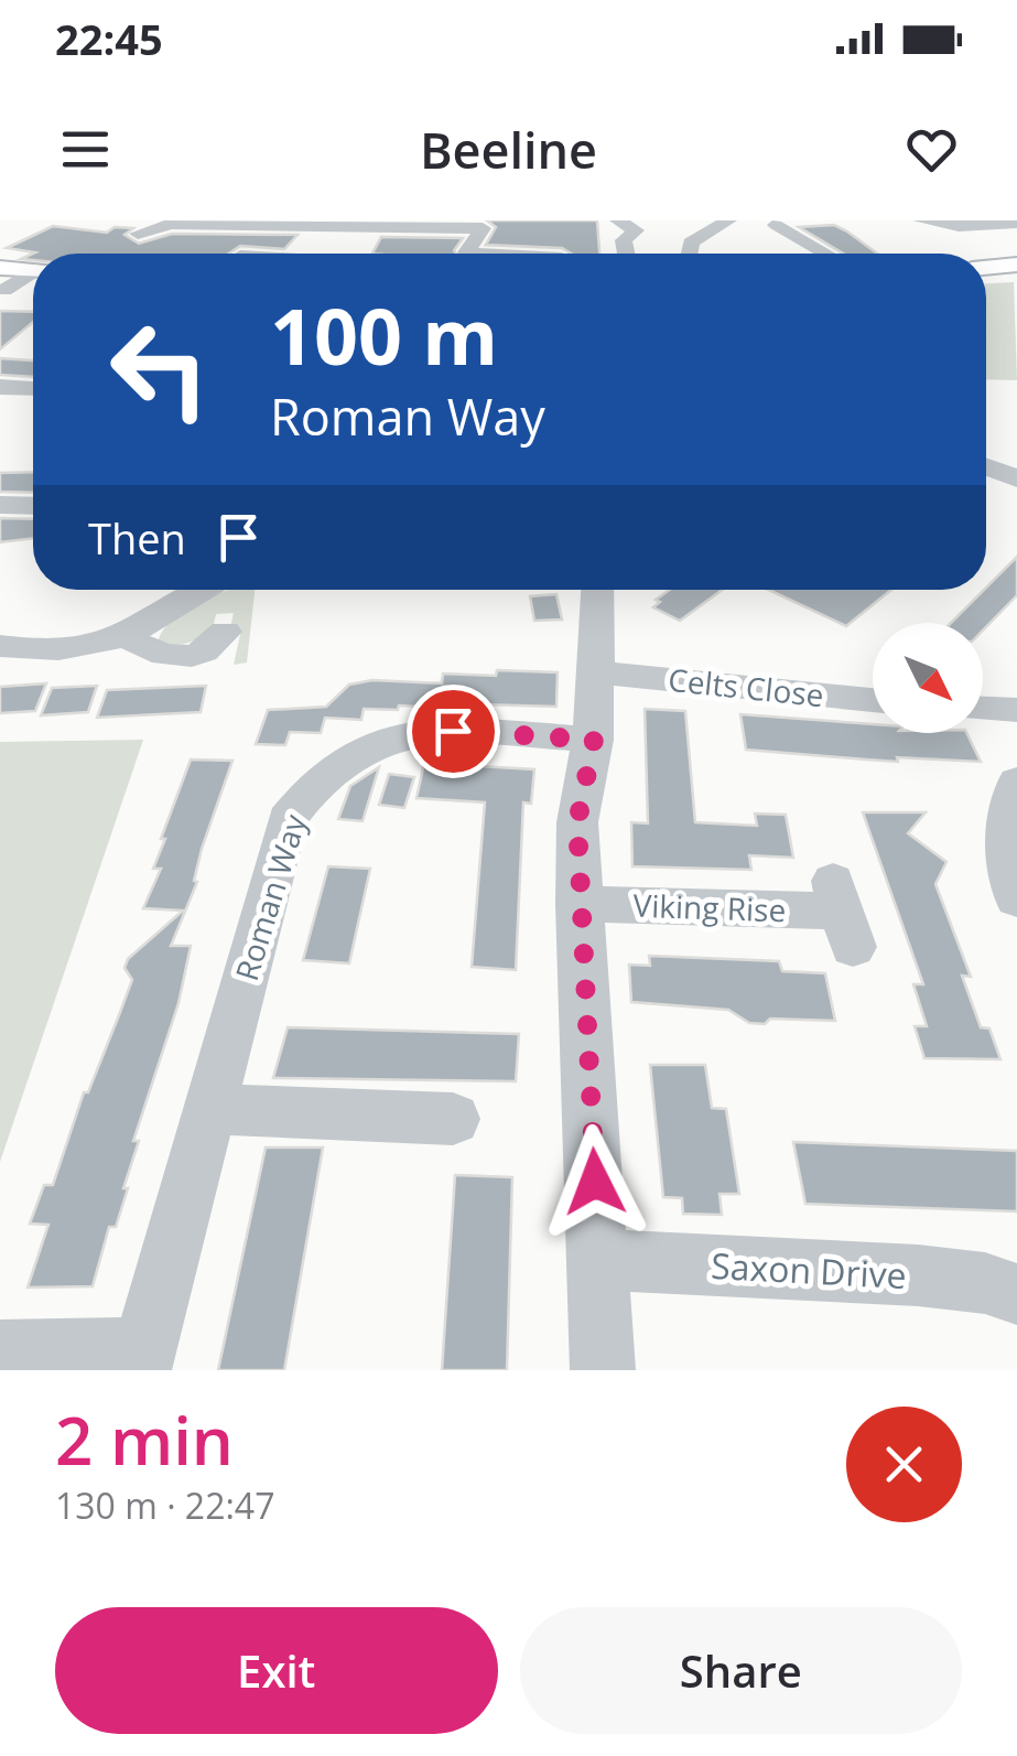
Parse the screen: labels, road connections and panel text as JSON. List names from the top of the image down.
{
  "streets": {
    "street": [
      "Celts Close",
      "Roman Way",
      "Viking Rise",
      "Saxon Drive"
    ]
  },
  "north": "bottom right",
  "page": {
    "status": "22:45",
    "header": "Beeline",
    "turn": ["100 m", "Roman Way"],
    "then": "Then",
    "heading": ["2 min", "130 m · 22:47"],
    "buttons": ["Exit", "Share"]
  }
}
